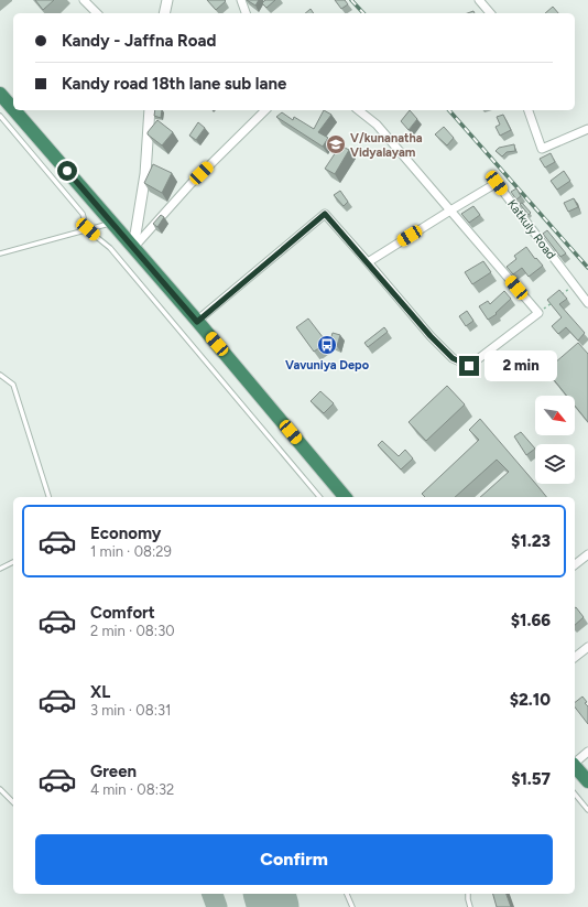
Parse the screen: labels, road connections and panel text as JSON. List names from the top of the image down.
{
  "streets": {
    "street": ["Katkuly Road"]
  },
  "places": {
    "school or university": ["V/kunanatha Vidyalayam"],
    "bus stop": ["Vavuniya Depo"]
  },
  "north": "bottom right",
  "page": {
    "banner": ["Kandy - Jaffna Road", "Kandy road 18th lane sub lane"],
    "bubble": "2 min",
    "list": [
      {
        "name": "Economy",
        "note": "1 min · 08:29",
        "value": "$1.23"
      },
      {
        "name": "Comfort",
        "note": "2 min · 08:30",
        "value": "$1.66"
      },
      {
        "name": "XL",
        "note": "3 min · 08:31",
        "value": "$2.10"
      },
      {
        "name": "Green",
        "note": "4 min · 08:32",
        "value": "$1.57"
      }
    ],
    "buttons": "Confirm"
  }
}
